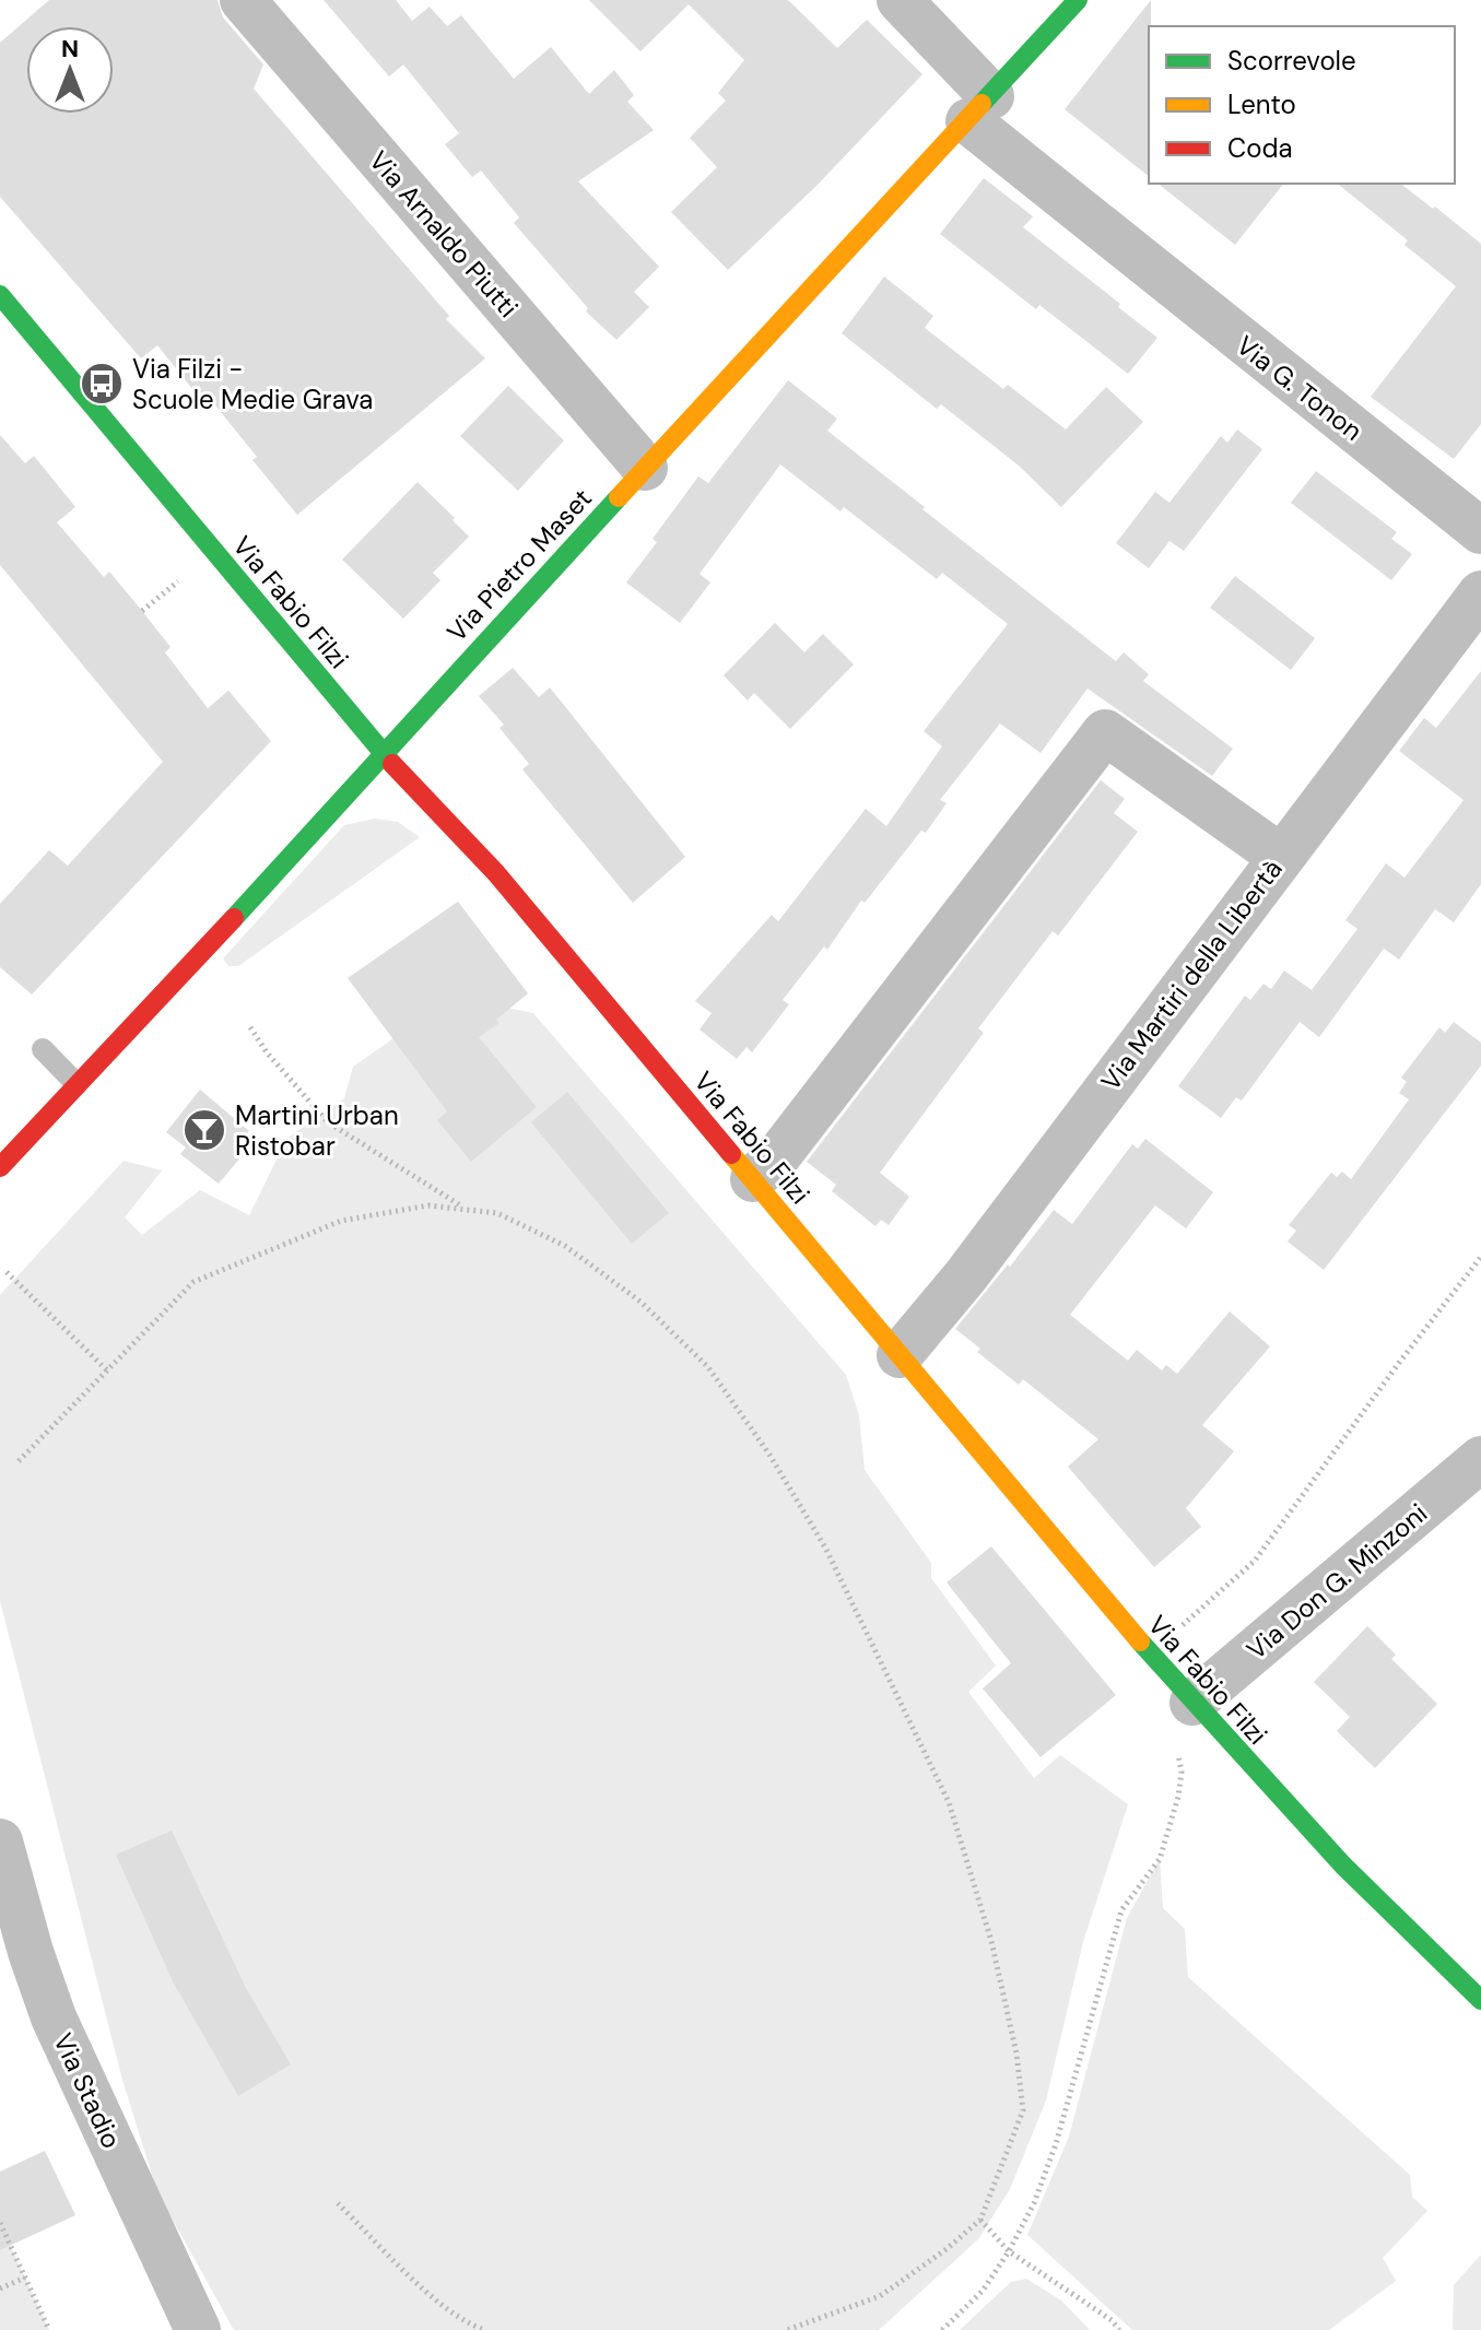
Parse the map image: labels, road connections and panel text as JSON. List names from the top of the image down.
{
  "streets": {
    "street": [
      "Via Arnaldo Piutti",
      "Via G. Tonon",
      "Via Pietro Maset",
      "Via Fabio Filzi",
      "Via Martiri della Libertà",
      "Via Don G. Minzoni",
      "Via Stadio"
    ]
  },
  "crossings": [
    ["Via Arnaldo Piutti", "Via Pietro Maset"],
    ["Via G. Tonon", "Via Pietro Maset"],
    ["Via Pietro Maset", "Via Fabio Filzi"],
    ["Via Fabio Filzi", "Via Martiri della Libertà"],
    ["Via Fabio Filzi", "Via Don G. Minzoni"]
  ],
  "places": {
    "bus stop": ["Via Filzi - Scuole Medie Grava"],
    "bar": ["Martini Urban Ristobar"]
  },
  "legend": ["Scorrevole", "Lento", "Coda"],
  "north": "top"
}
